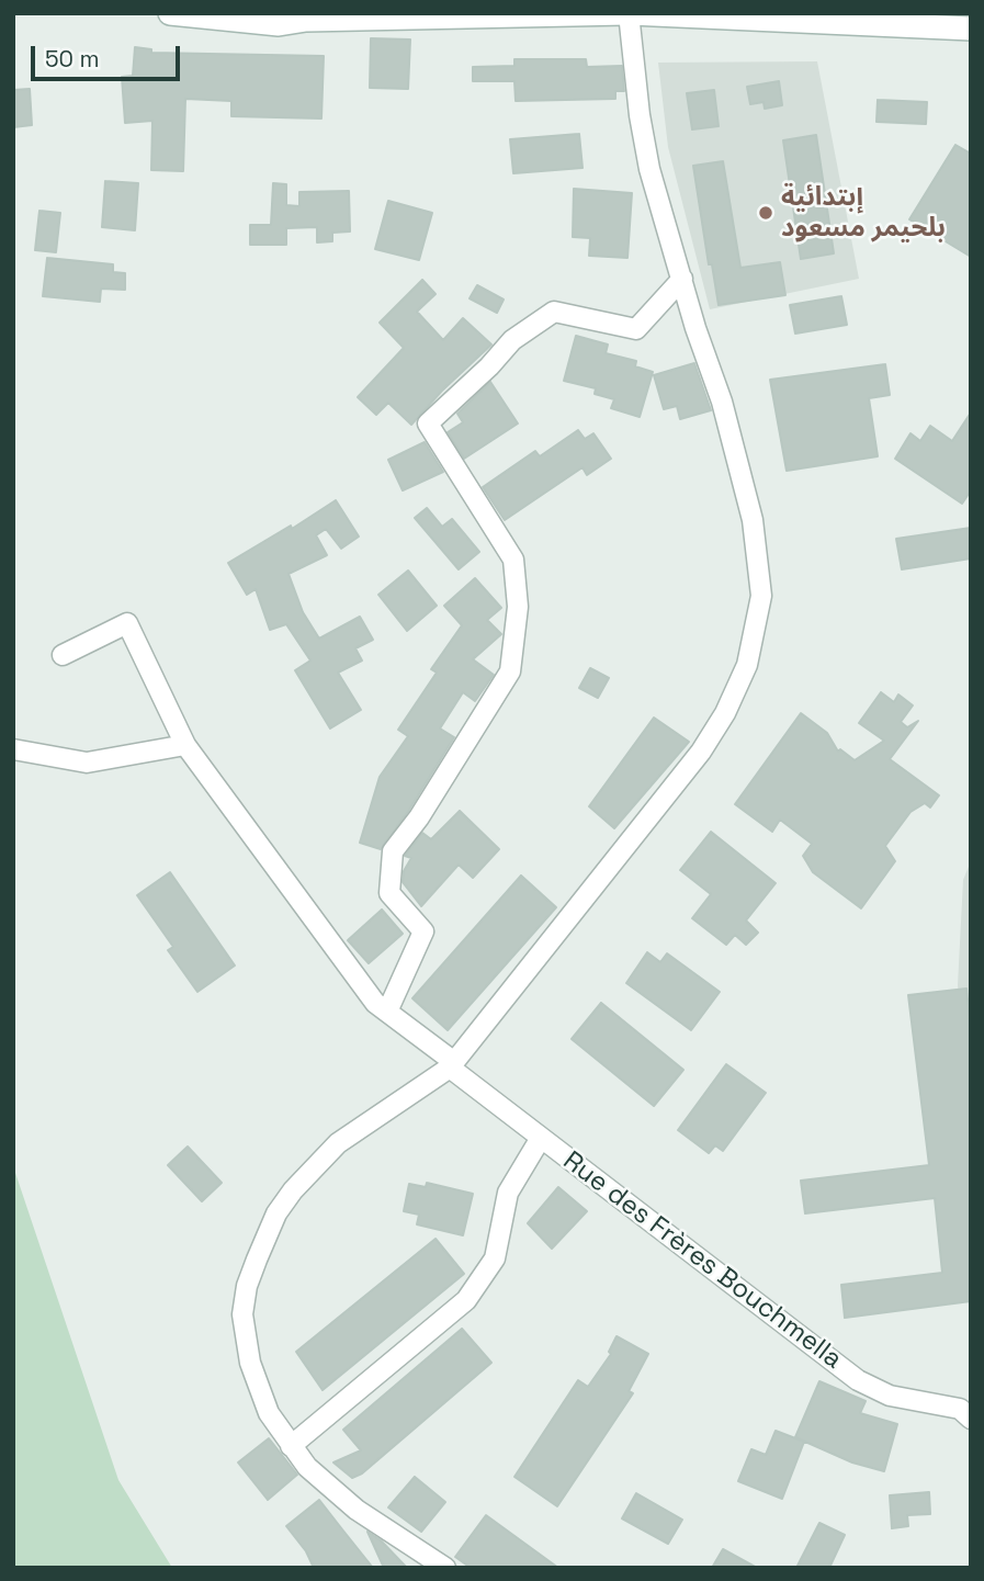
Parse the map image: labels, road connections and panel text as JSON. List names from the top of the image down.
{
  "streets": {
    "street": ["Rue des Frères Bouchmella"]
  },
  "places": ["إبتدائية بلحيمر مسعود"],
  "scale_bar": "50 m"
}
